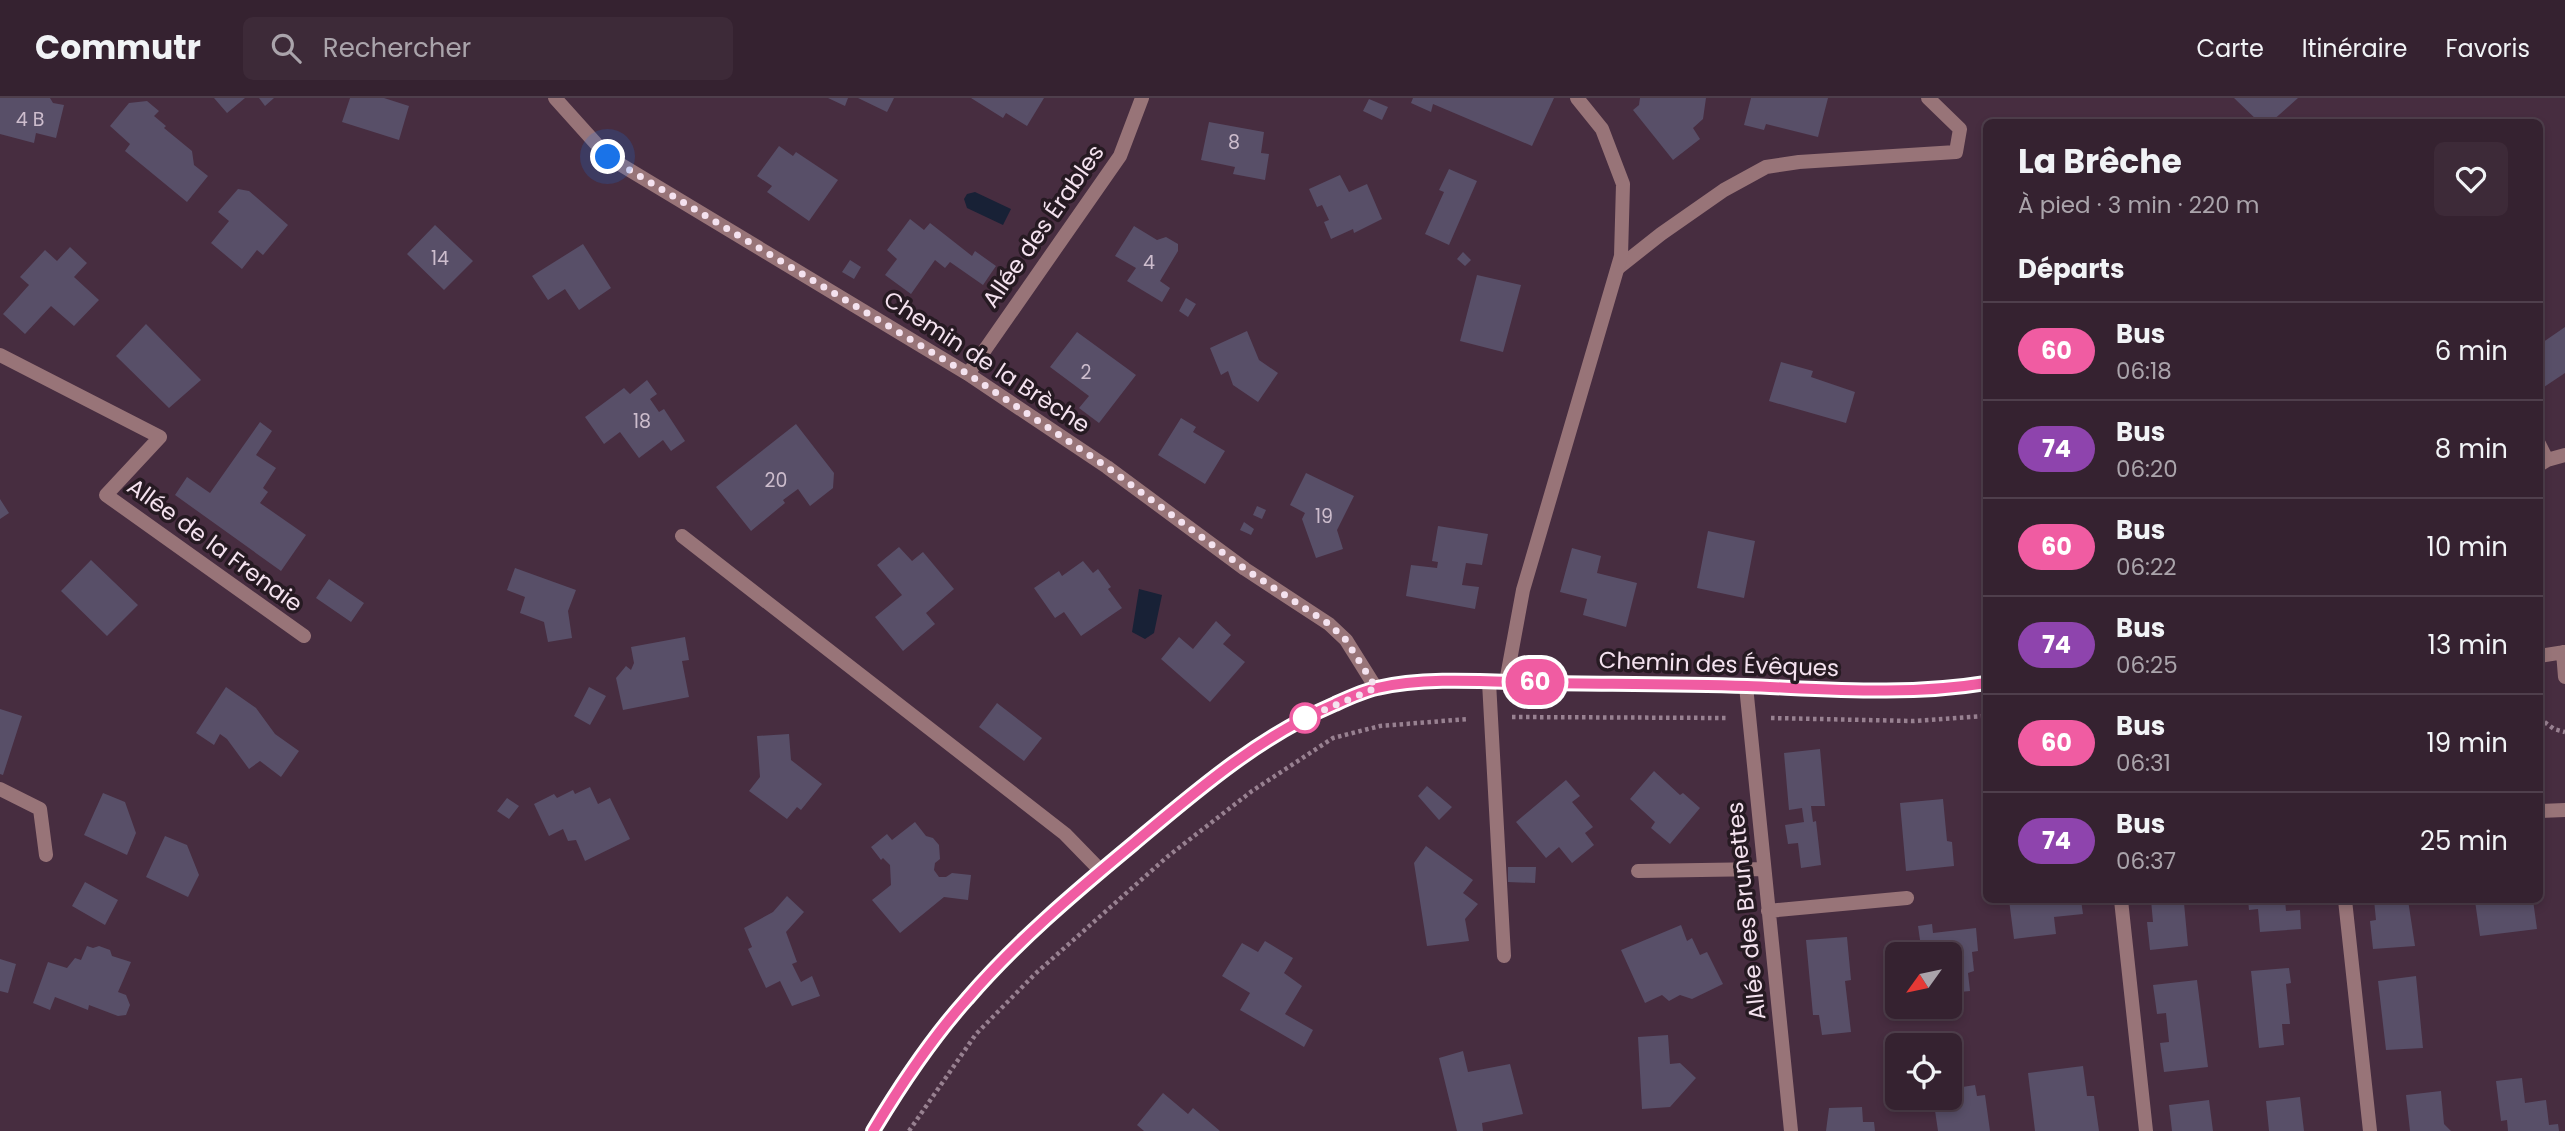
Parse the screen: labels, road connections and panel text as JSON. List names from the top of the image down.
{
  "streets": {
    "street": [
      "Allée des Érables",
      "Chemin de la Brèche",
      "Allée de la Frenaie",
      "Chemin des Évêques",
      "Allée des Brunettes"
    ]
  },
  "crossings": [
    ["Allée des Érables", "Chemin de la Brèche"],
    ["Chemin de la Brèche", "Chemin des Évêques"],
    ["Chemin des Évêques", "Allée des Brunettes"]
  ],
  "lines": ["bus line 60"],
  "house_numbers": [
    "4 B",
    "8",
    "14",
    "4",
    "2",
    "18",
    "20",
    "19"
  ],
  "north": "bottom left",
  "page": {
    "header": "Commutr",
    "search": "Rechercher",
    "nav": ["Carte", "Itinéraire", "Favoris"],
    "on_map": "60",
    "heading": [
      ["La Brêche", "À pied · 3 min · 220 m"],
      "Départs"
    ],
    "list": [
      {
        "mark": "60",
        "name": "Bus",
        "note": "06:18",
        "value": "6 min"
      },
      {
        "mark": "74",
        "name": "Bus",
        "note": "06:20",
        "value": "8 min"
      },
      {
        "mark": "60",
        "name": "Bus",
        "note": "06:22",
        "value": "10 min"
      },
      {
        "mark": "74",
        "name": "Bus",
        "note": "06:25",
        "value": "13 min"
      },
      {
        "mark": "60",
        "name": "Bus",
        "note": "06:31",
        "value": "19 min"
      },
      {
        "mark": "74",
        "name": "Bus",
        "note": "06:37",
        "value": "25 min"
      }
    ]
  }
}
